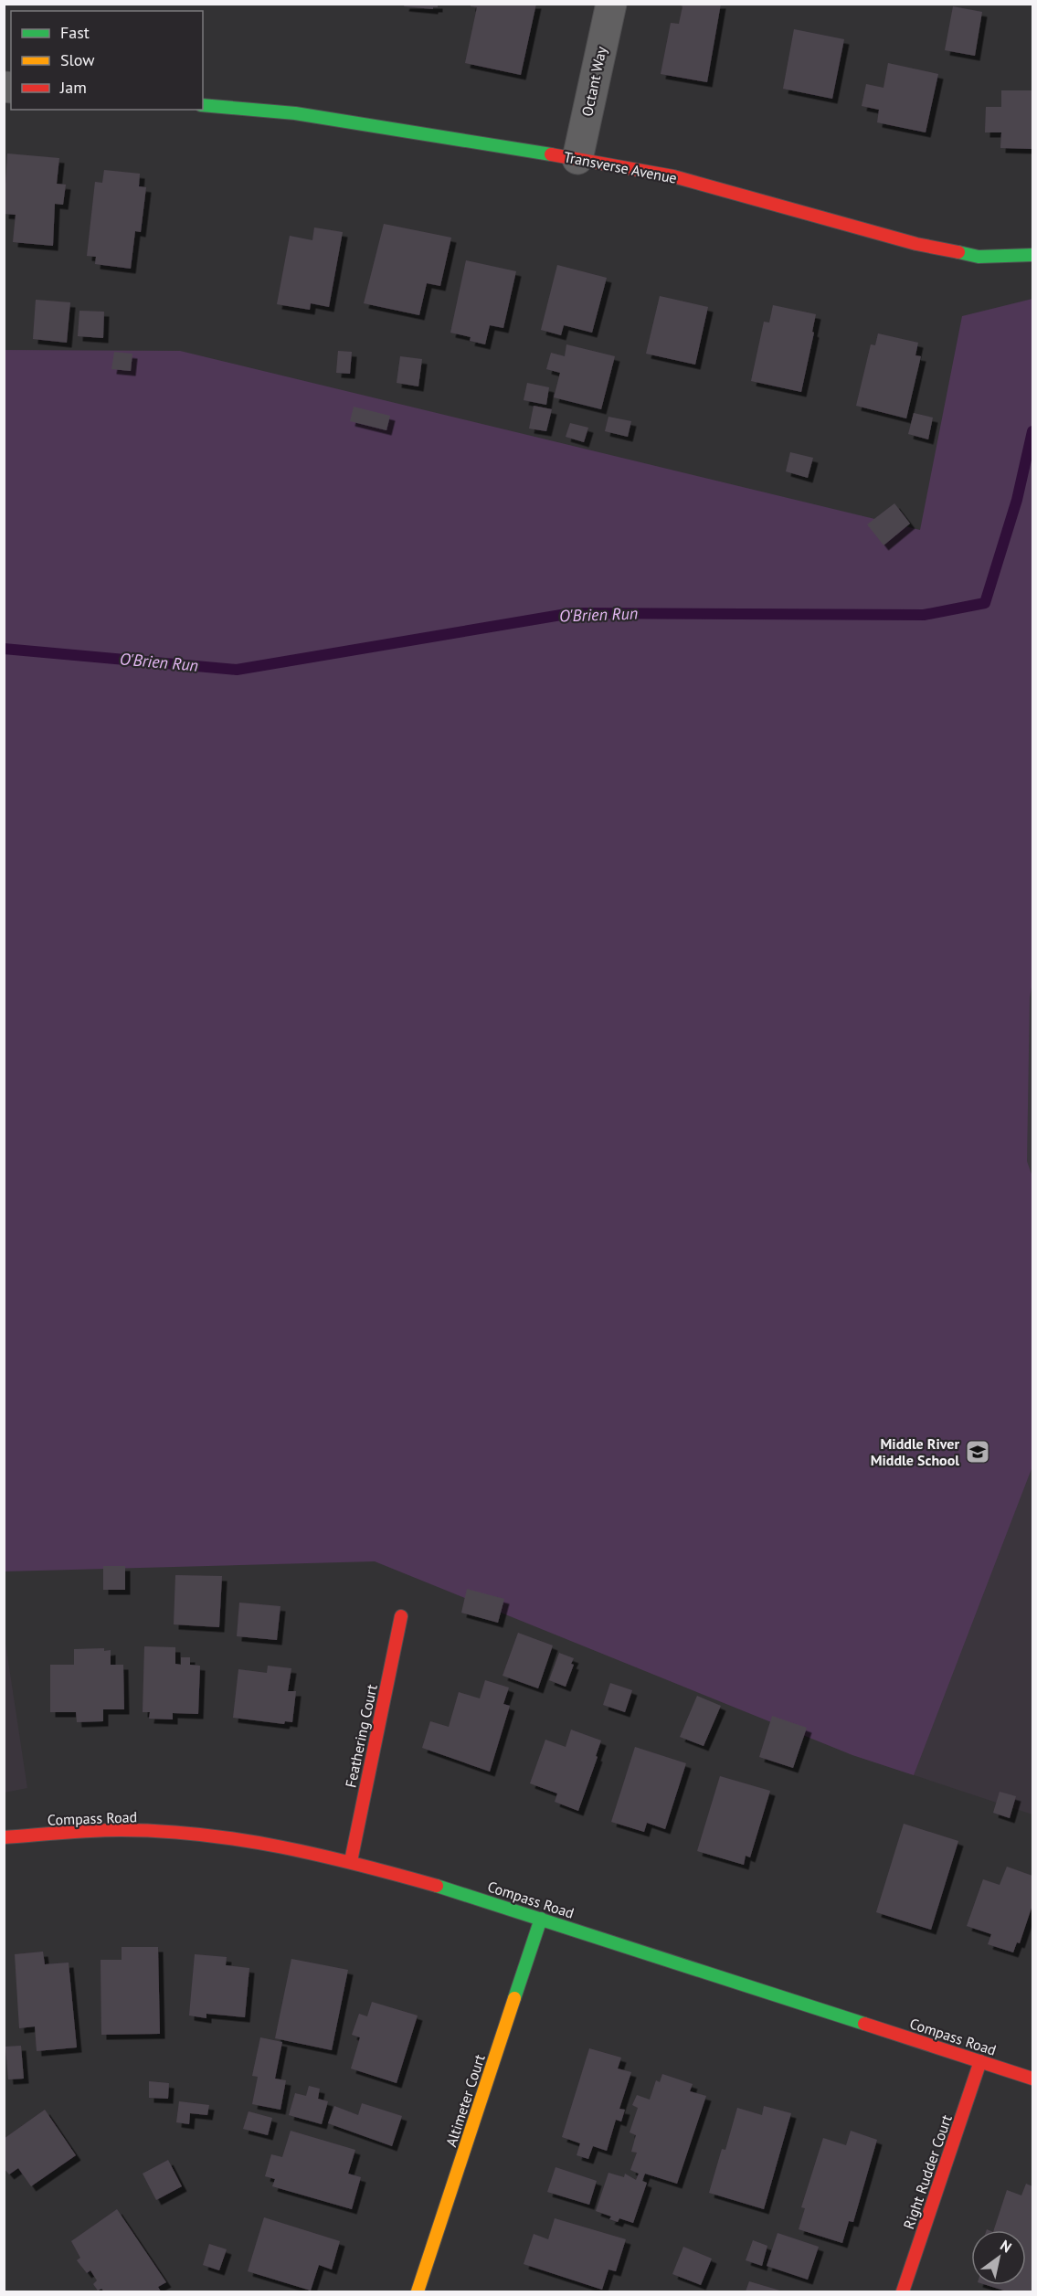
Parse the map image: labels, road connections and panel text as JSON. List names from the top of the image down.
{
  "streets": {
    "street": [
      "Octant Way",
      "Transverse Avenue",
      "Feathering Court",
      "Compass Road",
      "Altimeter Court",
      "Right Rudder Court"
    ]
  },
  "crossings": [
    ["Octant Way", "Transverse Avenue"],
    ["Feathering Court", "Compass Road"],
    ["Compass Road", "Altimeter Court"],
    ["Compass Road", "Right Rudder Court"]
  ],
  "water": ["O'Brien Run"],
  "places": {
    "school or university": ["Middle River Middle School"]
  },
  "legend": ["Fast", "Slow", "Jam"],
  "north": "top right"
}
